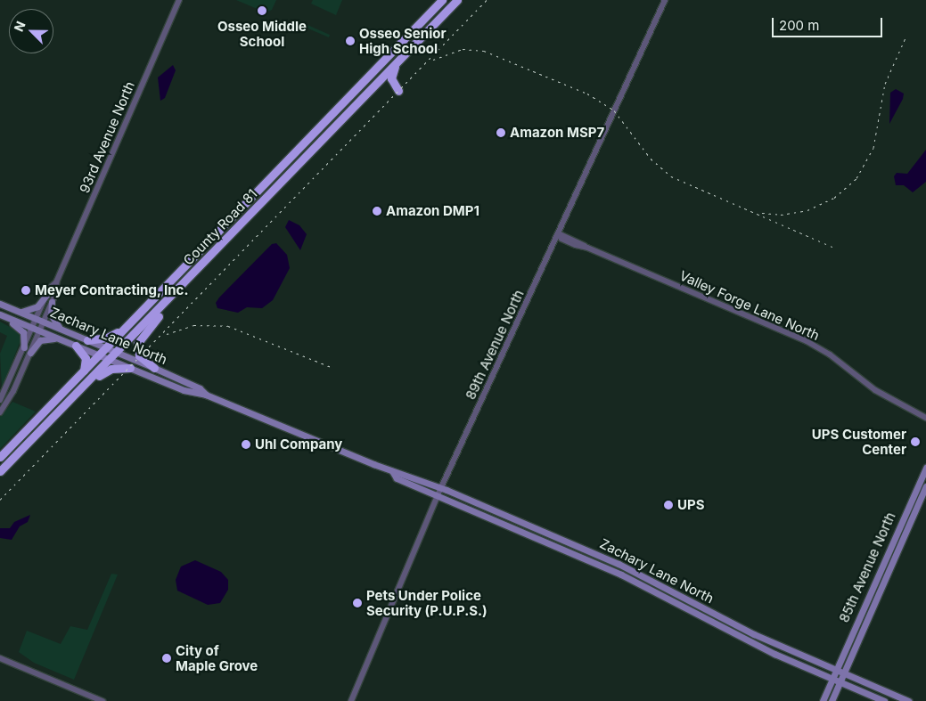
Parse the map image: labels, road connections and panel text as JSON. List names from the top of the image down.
{
  "streets": {
    "highway": ["County Road 81"],
    "main road": ["Zachary Lane North", "85th Avenue North"],
    "street": ["93rd Avenue North", "Valley Forge Lane North", "89th Avenue North"]
  },
  "crossings": [
    ["93rd Avenue North", "Zachary Lane North"],
    ["County Road 81", "Zachary Lane North"],
    ["Valley Forge Lane North", "89th Avenue North"],
    ["Zachary Lane North", "89th Avenue North"],
    ["Zachary Lane North", "85th Avenue North"]
  ],
  "places": [
    "Osseo Middle School",
    "Osseo Senior High School",
    "Amazon MSP7",
    "Amazon DMP1",
    "Meyer Contracting, Inc.",
    "UPS Customer Center",
    "Uhl Company",
    "UPS",
    "Pets Under Police Security (P.U.P.S.)",
    "City of Maple Grove"
  ],
  "scale_bar": "200 m",
  "north": "top left"
}
